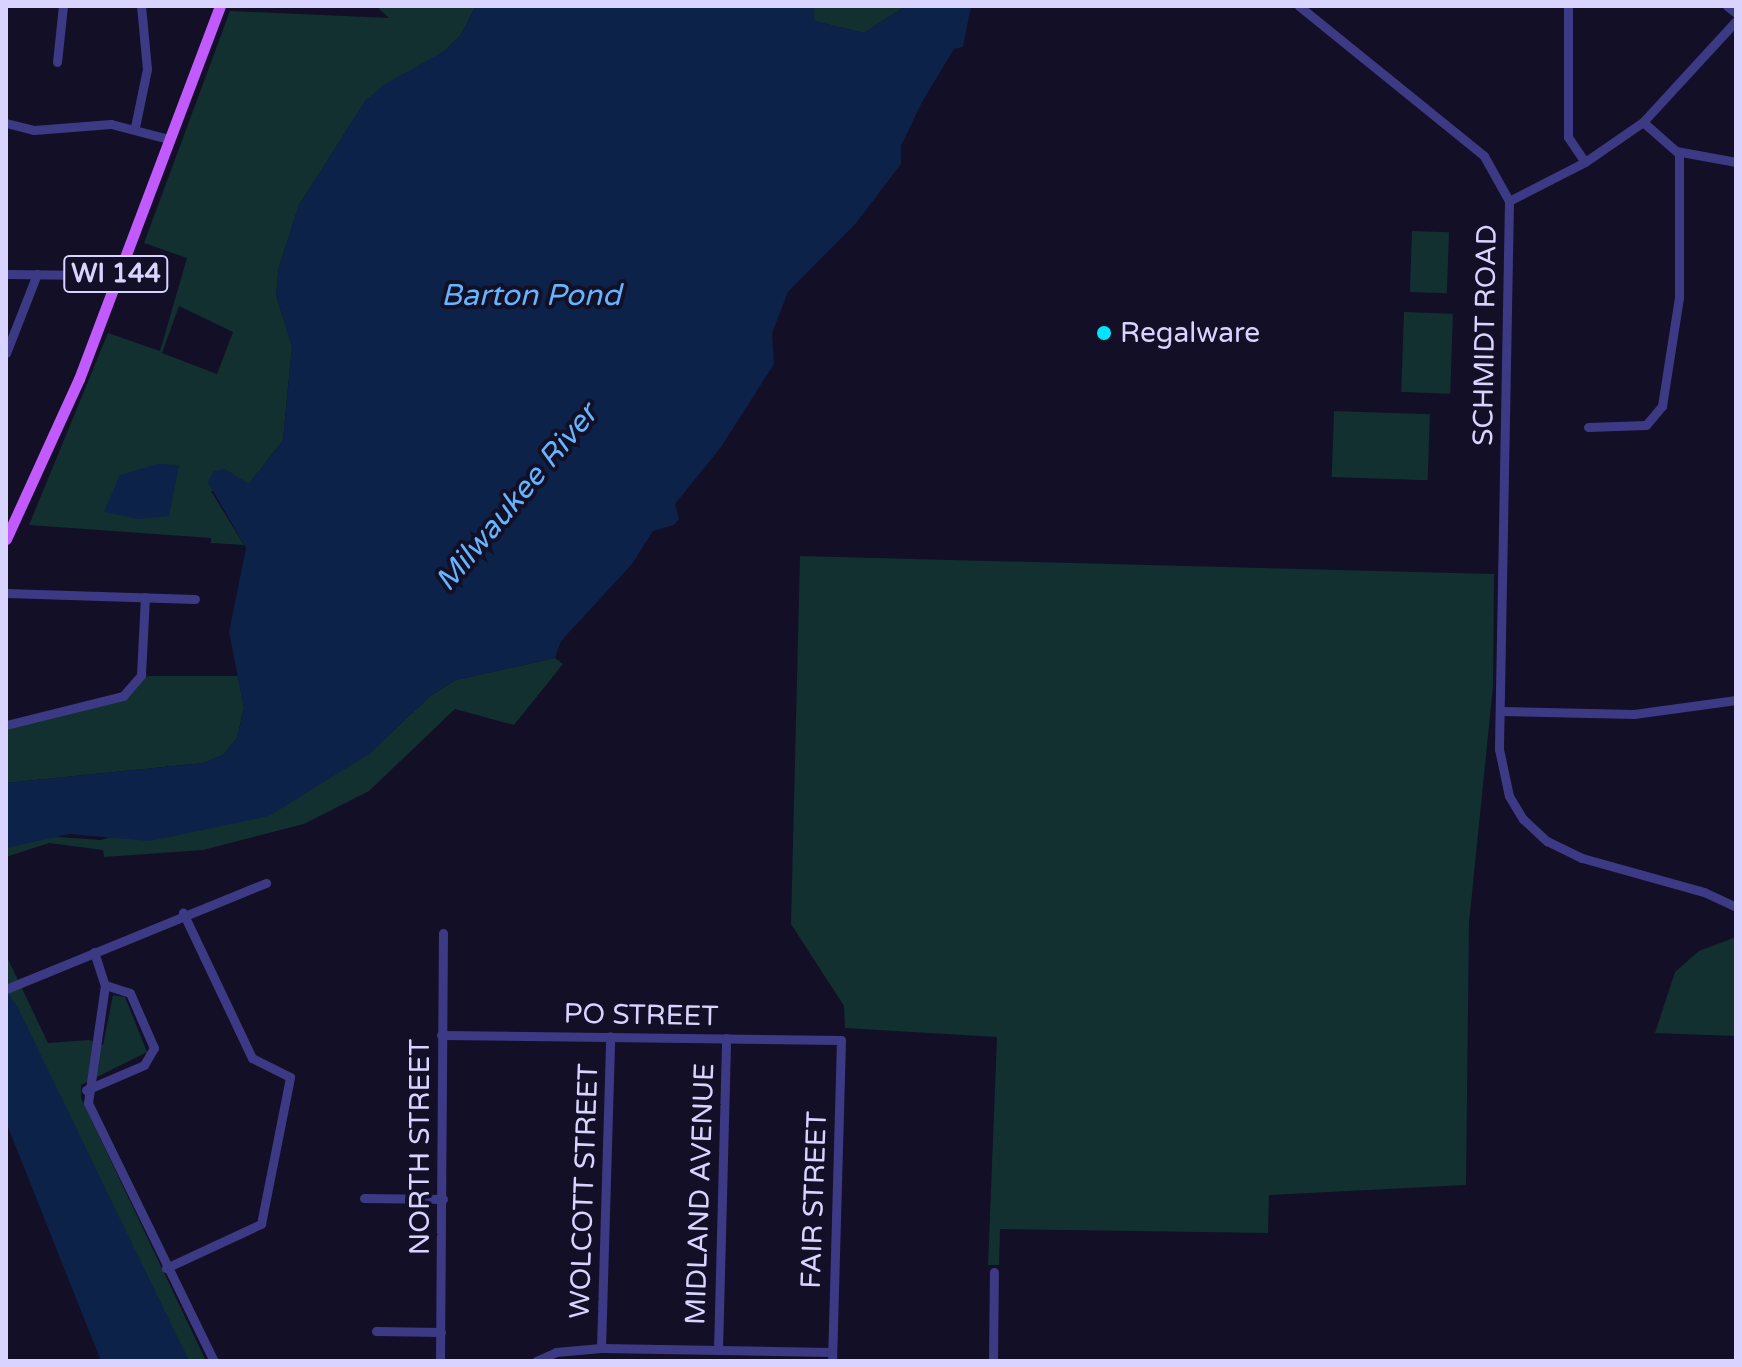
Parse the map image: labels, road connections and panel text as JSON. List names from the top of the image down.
{
  "streets": {
    "main road": ["WI 144"],
    "street": [
      "SCHMIDT ROAD",
      "PO STREET",
      "NORTH STREET",
      "WOLCOTT STREET",
      "MIDLAND AVENUE",
      "FAIR STREET"
    ]
  },
  "crossings": [
    ["PO STREET", "NORTH STREET"],
    ["PO STREET", "WOLCOTT STREET"],
    ["PO STREET", "MIDLAND AVENUE"],
    ["PO STREET", "FAIR STREET"]
  ],
  "water": ["Barton Pond", "Milwaukee River"],
  "places": ["Regalware"]
}
